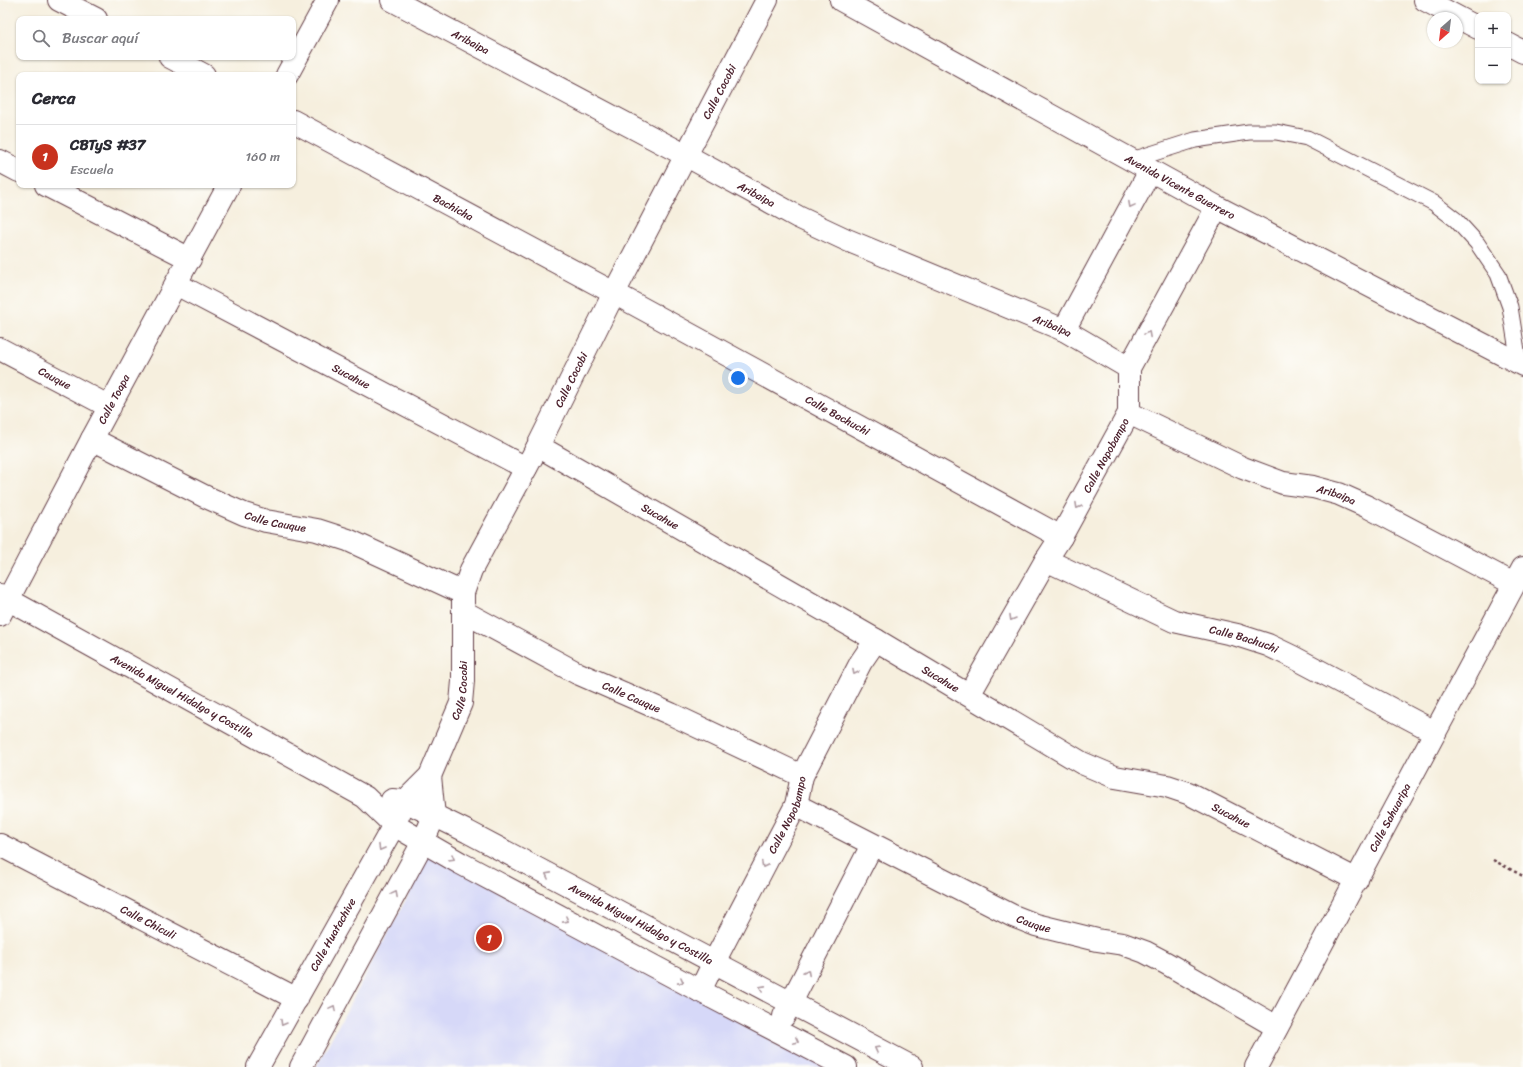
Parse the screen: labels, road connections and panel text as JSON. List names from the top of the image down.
{
  "streets": {
    "street": [
      "Aribaipa",
      "Calle Cocobi",
      "Avenida Vicente Guerrero",
      "Bachicha",
      "Sucahue",
      "Cauque",
      "Calle Toapa",
      "Calle Bachuchi",
      "Calle Nopobampo",
      "Calle Cauque",
      "Avenida Miguel Hidalgo y Costilla",
      "Calle Sahuaripa",
      "Calle Chiculi",
      "Calle Huatachive"
    ]
  },
  "crossings": [
    ["Aribaipa", "Calle Cocobi"],
    ["Aribaipa", "Calle Nopobampo"],
    ["Aribaipa", "Calle Sahuaripa"],
    ["Calle Cocobi", "Bachicha"],
    ["Calle Cocobi", "Sucahue"],
    ["Calle Cocobi", "Calle Bachuchi"],
    ["Calle Cocobi", "Calle Cauque"],
    ["Calle Cocobi", "Avenida Miguel Hidalgo y Costilla"],
    ["Calle Cocobi", "Calle Huatachive"],
    ["Avenida Vicente Guerrero", "Calle Nopobampo"],
    ["Bachicha", "Calle Bachuchi"],
    ["Sucahue", "Calle Toapa"],
    ["Sucahue", "Calle Nopobampo"],
    ["Sucahue", "Calle Sahuaripa"],
    ["Cauque", "Calle Toapa"],
    ["Cauque", "Calle Nopobampo"],
    ["Cauque", "Calle Sahuaripa"],
    ["Calle Toapa", "Calle Cauque"],
    ["Calle Toapa", "Avenida Miguel Hidalgo y Costilla"],
    ["Calle Bachuchi", "Calle Nopobampo"],
    ["Calle Bachuchi", "Calle Sahuaripa"],
    ["Calle Nopobampo", "Calle Cauque"],
    ["Calle Nopobampo", "Avenida Miguel Hidalgo y Costilla"],
    ["Avenida Miguel Hidalgo y Costilla", "Calle Huatachive"],
    ["Calle Chiculi", "Calle Huatachive"]
  ],
  "north": "bottom left",
  "page": {
    "map_buttons": ["+", "−"],
    "search": "Buscar aquí",
    "heading": "Cerca",
    "list": [
      {
        "mark": "1",
        "name": "CBTyS #37",
        "note": "Escuela",
        "value": "160 m"
      }
    ],
    "pins": "1"
  }
}
